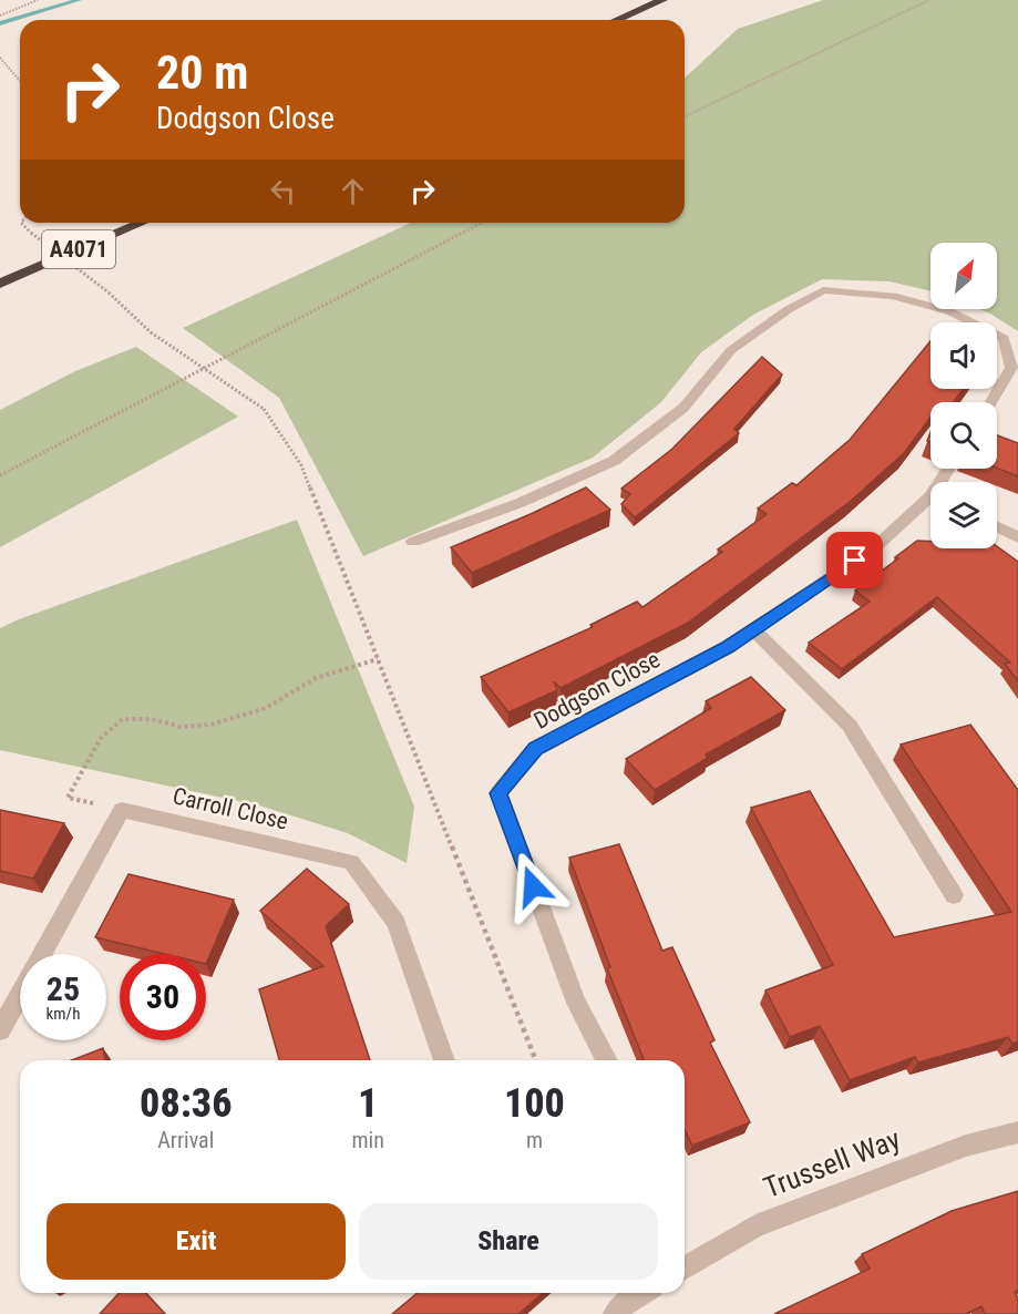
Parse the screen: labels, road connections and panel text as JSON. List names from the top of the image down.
{
  "streets": {
    "highway": ["A4071"],
    "street": ["Dodgson Close", "Carroll Close", "Trussell Way"]
  },
  "north": "top right",
  "page": {
    "turn": ["20 m", "Dodgson Close"],
    "speed": "25 km/h",
    "limit": "30",
    "eta": [
      "08:36",
      "Arrival",
      "1",
      "min",
      "100",
      "m"
    ],
    "buttons": ["Exit", "Share"]
  }
}
